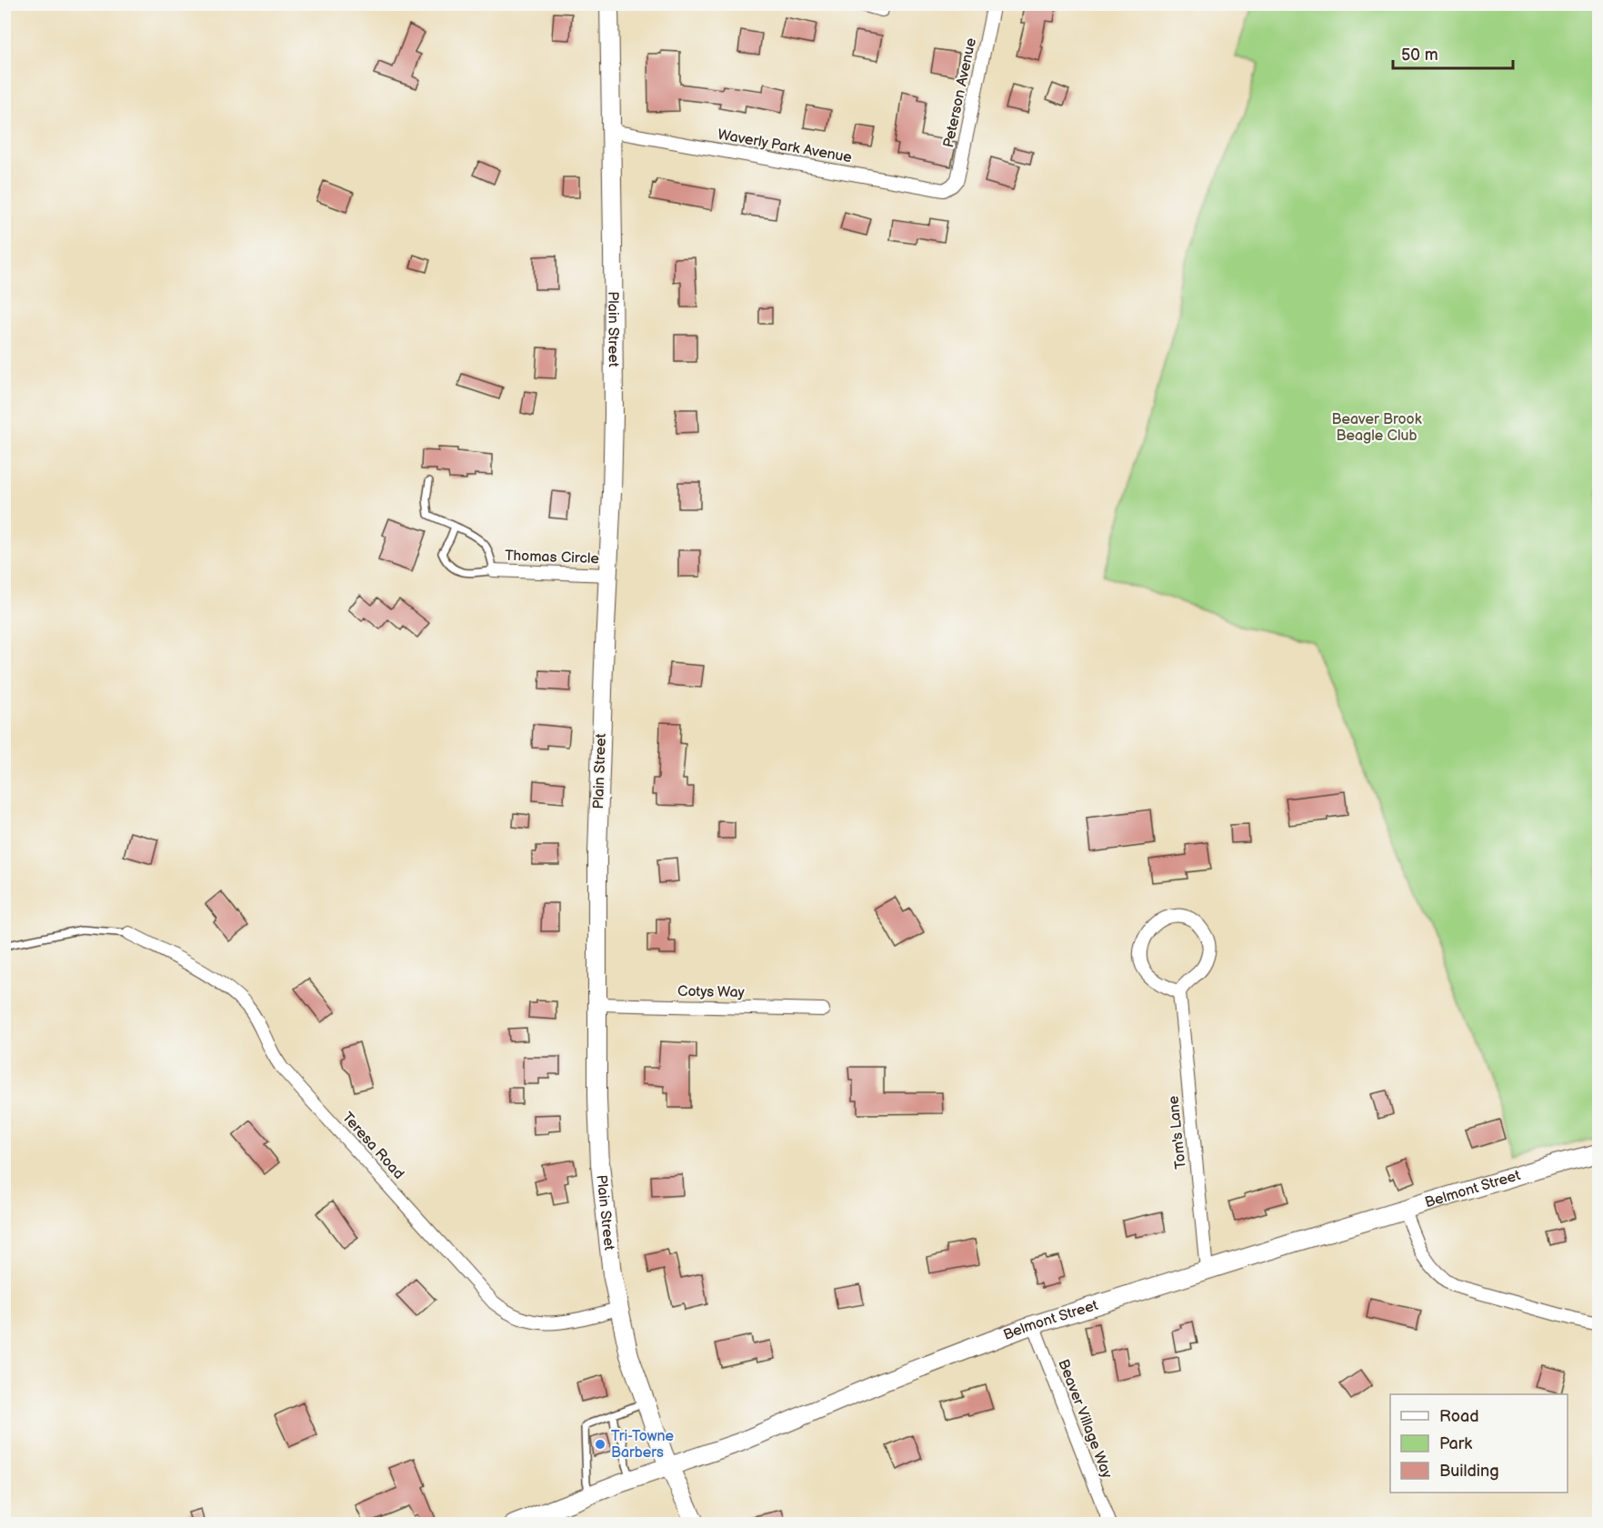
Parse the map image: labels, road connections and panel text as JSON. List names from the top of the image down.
{
  "streets": {
    "main road": ["Plain Street", "Belmont Street"],
    "street": [
      "Peterson Avenue",
      "Waverly Park Avenue",
      "Thomas Circle",
      "Cotys Way",
      "Tom's Lane",
      "Teresa Road",
      "Beaver Village Way"
    ]
  },
  "crossings": [
    ["Peterson Avenue", "Waverly Park Avenue"],
    ["Waverly Park Avenue", "Plain Street"],
    ["Plain Street", "Thomas Circle"],
    ["Plain Street", "Cotys Way"],
    ["Plain Street", "Teresa Road"],
    ["Plain Street", "Belmont Street"],
    ["Tom's Lane", "Belmont Street"],
    ["Belmont Street", "Beaver Village Way"]
  ],
  "parks": ["Beaver Brook Beagle Club"],
  "places": ["Tri-Towne Barbers"],
  "legend": ["Road", "Park", "Building"],
  "scale_bar": "50 m"
}
